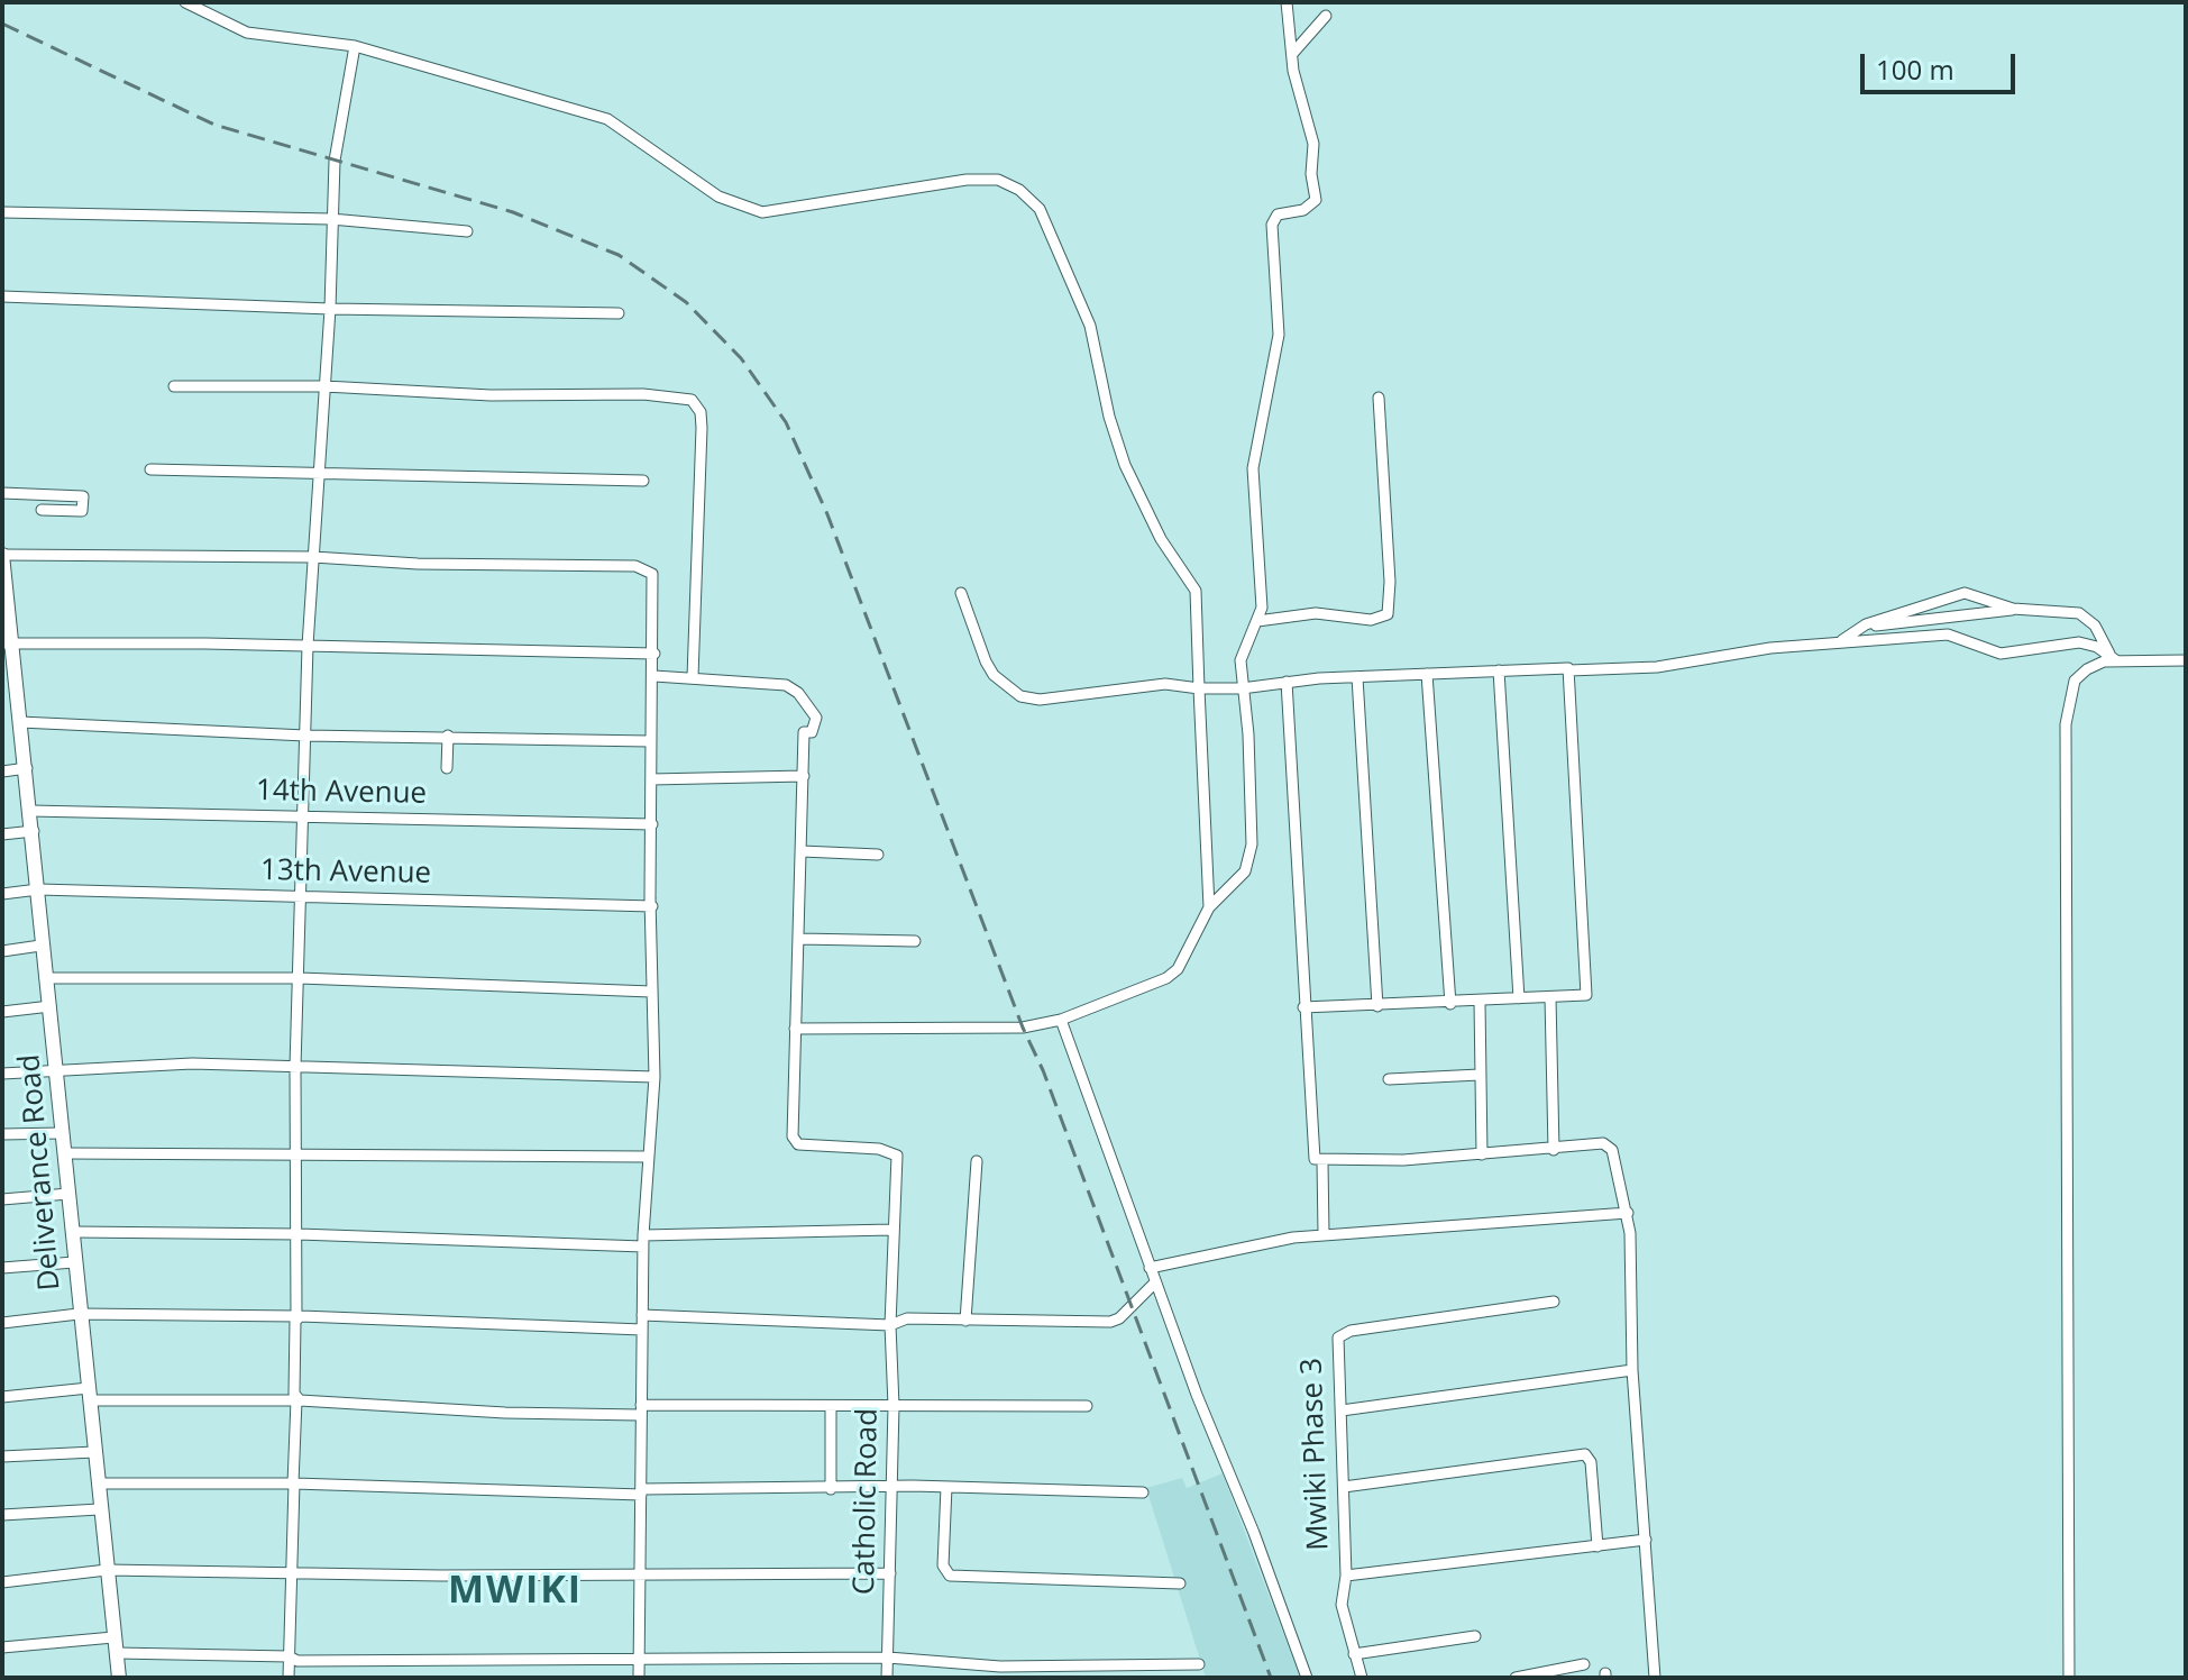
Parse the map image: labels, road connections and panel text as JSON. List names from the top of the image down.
{
  "streets": {
    "street": [
      "14th Avenue",
      "13th Avenue",
      "Deliverance Road",
      "Mwiki Phase 3",
      "Catholic Road"
    ]
  },
  "crossings": [
    ["14th Avenue", "Deliverance Road"],
    ["13th Avenue", "Deliverance Road"]
  ],
  "districts": ["MWIKI"],
  "scale_bar": "100 m"
}
